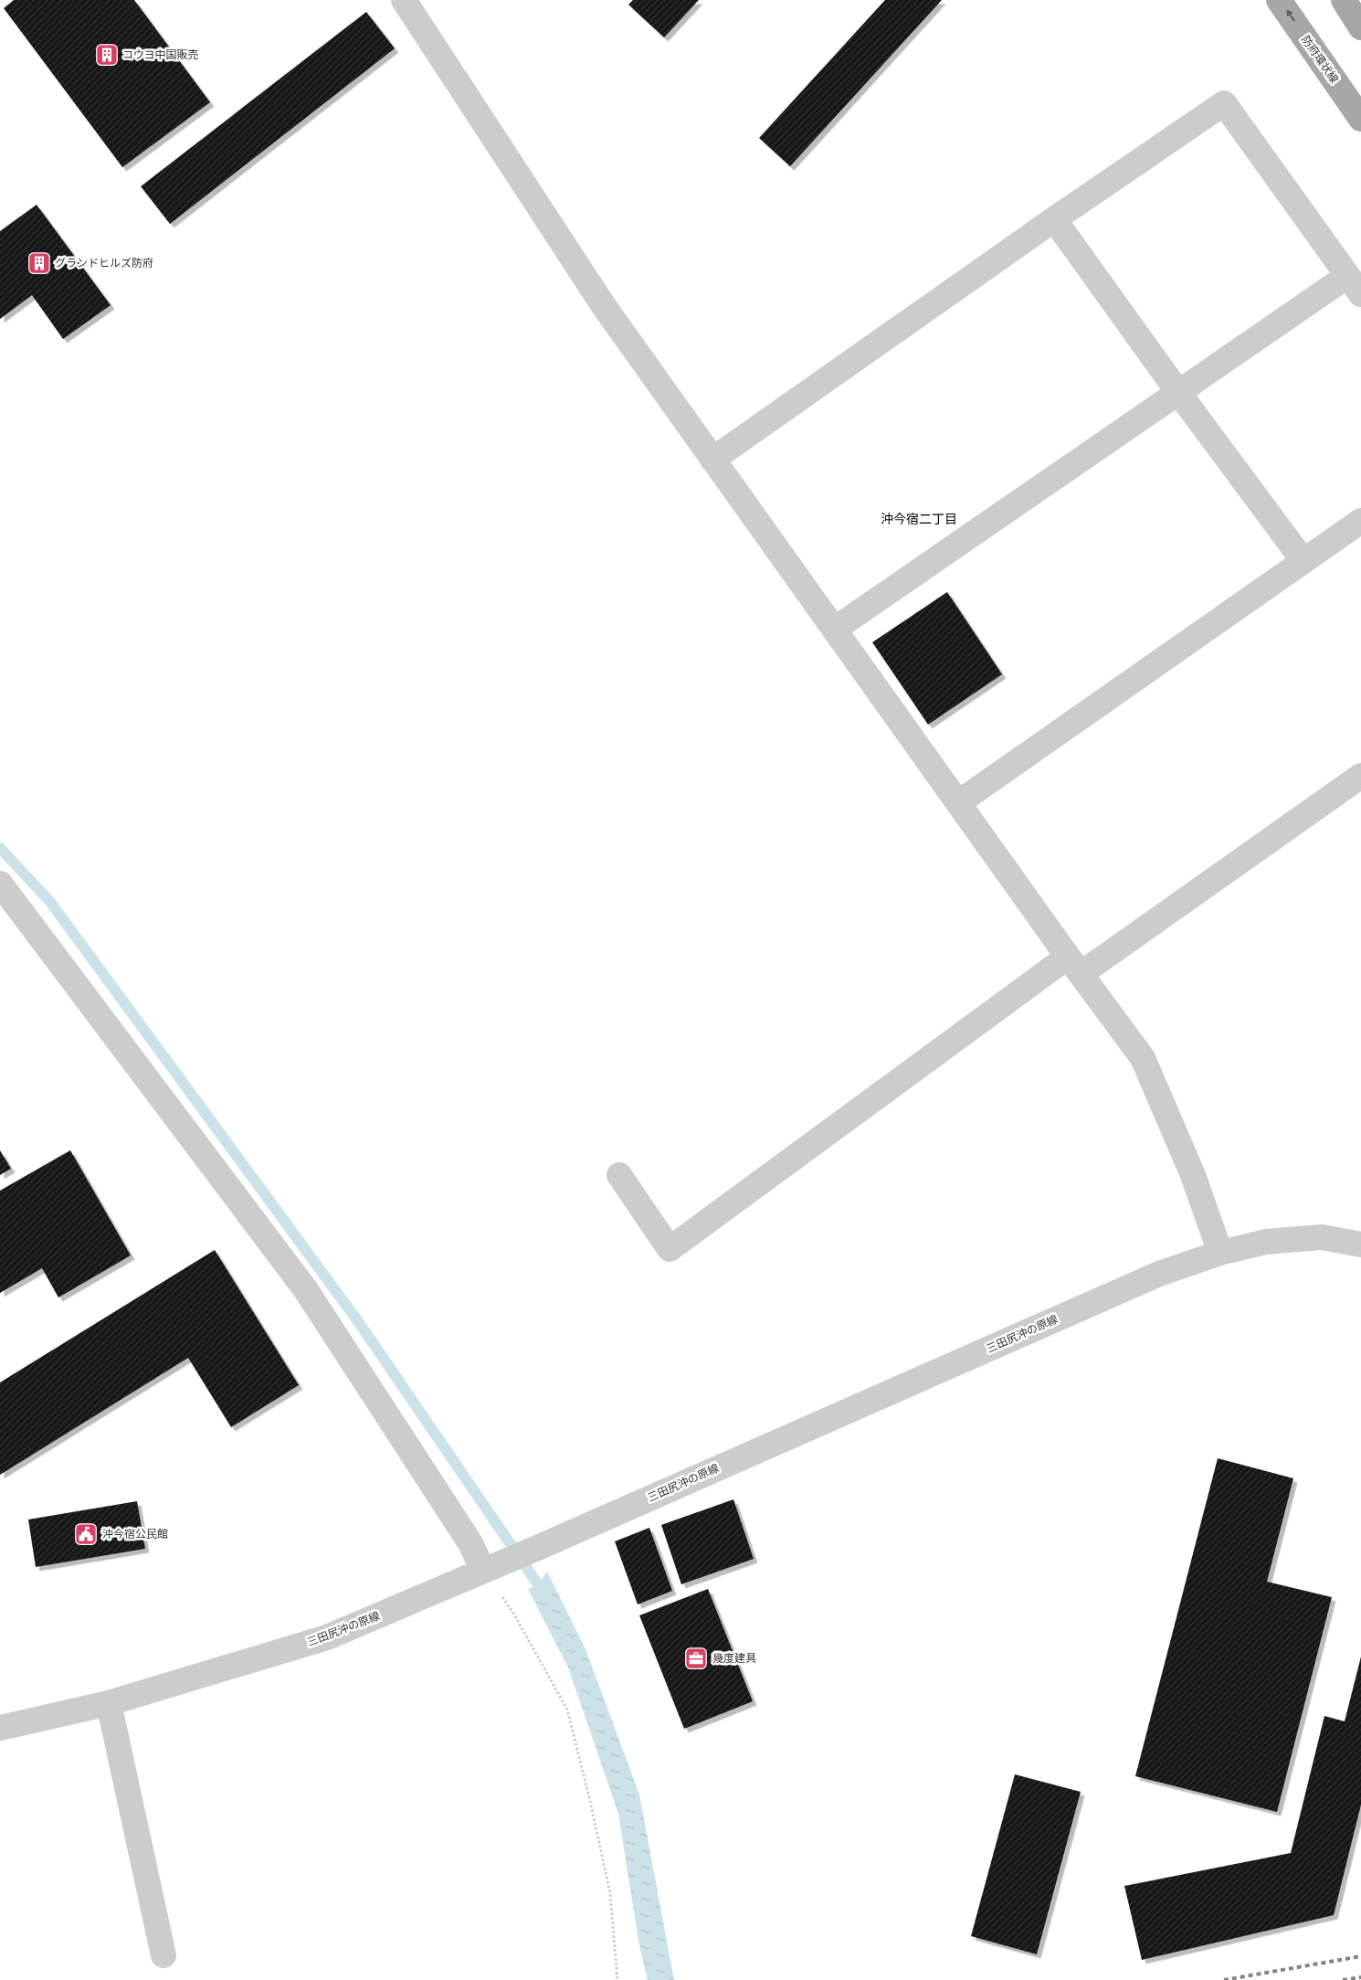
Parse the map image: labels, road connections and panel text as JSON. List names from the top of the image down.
{
  "streets": {
    "main road": ["防府環状線"],
    "street": ["三田尻沖の原線"]
  },
  "one_way": ["防府環状線"],
  "districts": ["沖今宿二丁目"],
  "places": {
    "building": ["コウヨ中国販売", "グランドヒルズ防府"],
    "public building": ["沖今宿公民館"],
    "office": ["幾度建具"]
  }
}
